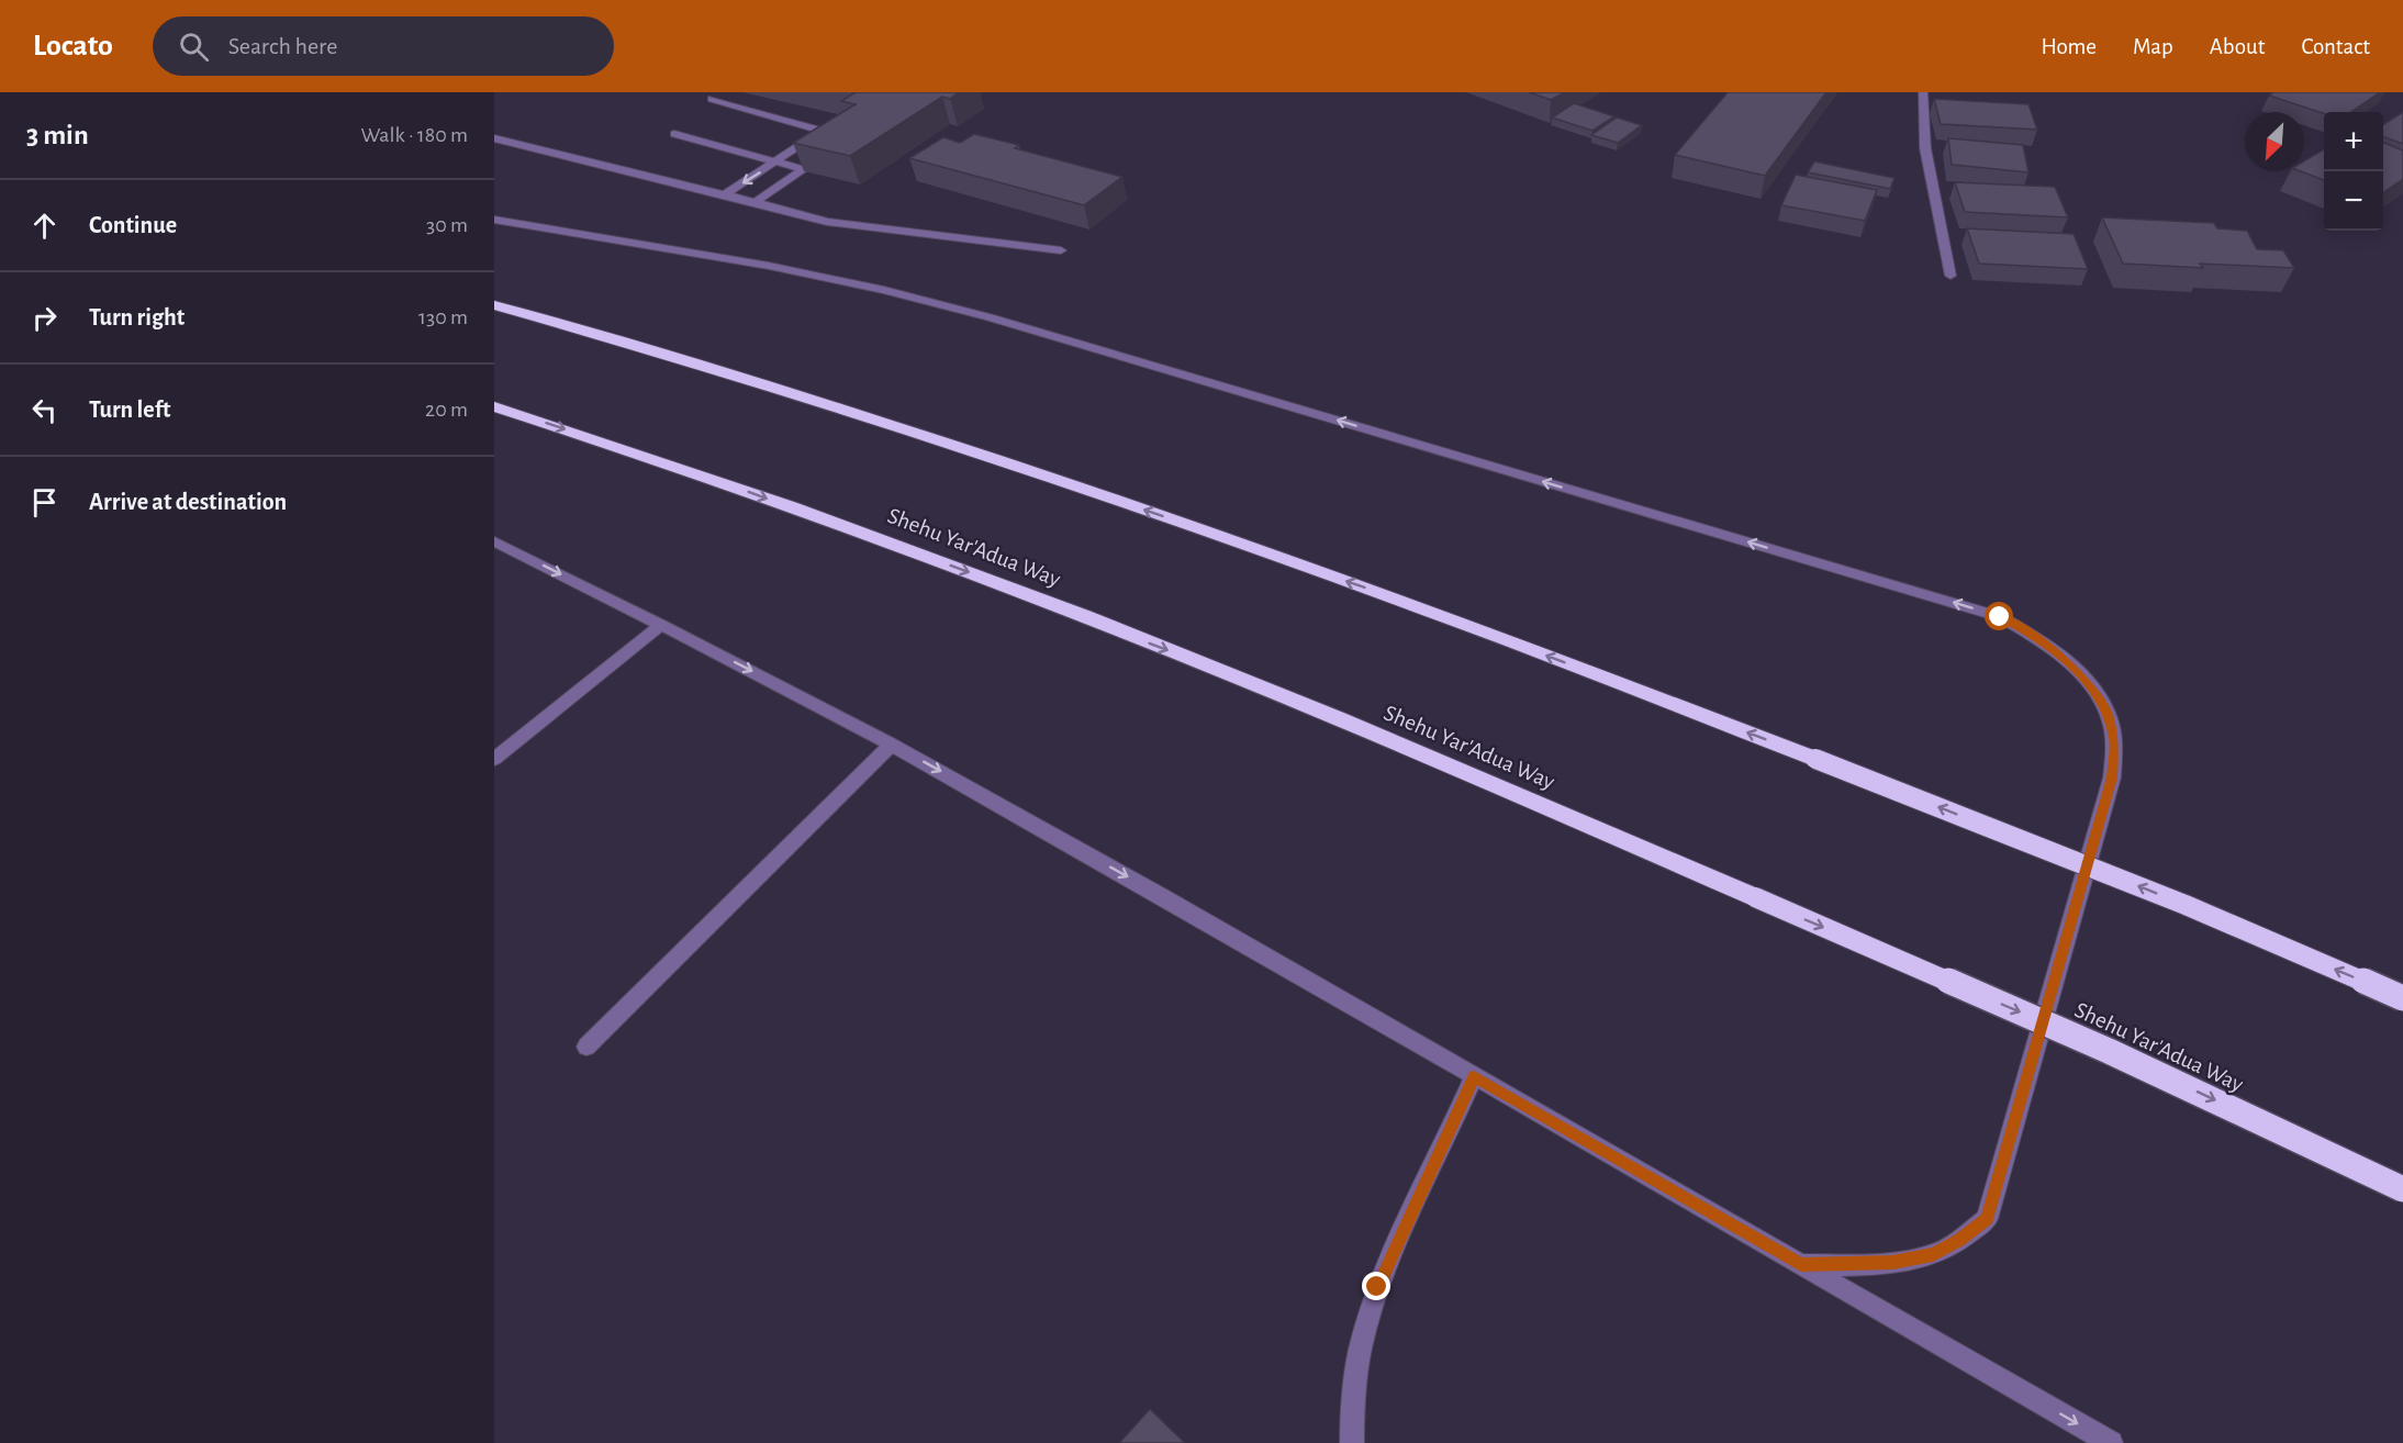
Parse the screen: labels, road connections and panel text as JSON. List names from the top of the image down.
{
  "streets": {
    "highway": ["Shehu Yar'Adua Way"]
  },
  "north": "bottom left",
  "page": {
    "header": "Locato",
    "search": "Search here",
    "nav": [
      "Home",
      "Map",
      "About",
      "Contact"
    ],
    "heading": ["3 min", "Walk · 180 m"],
    "map_buttons": ["+", "−"],
    "list": [
      ["Continue", "30 m"],
      ["Turn right", "130 m"],
      ["Turn left", "20 m"],
      "Arrive at destination"
    ]
  }
}
